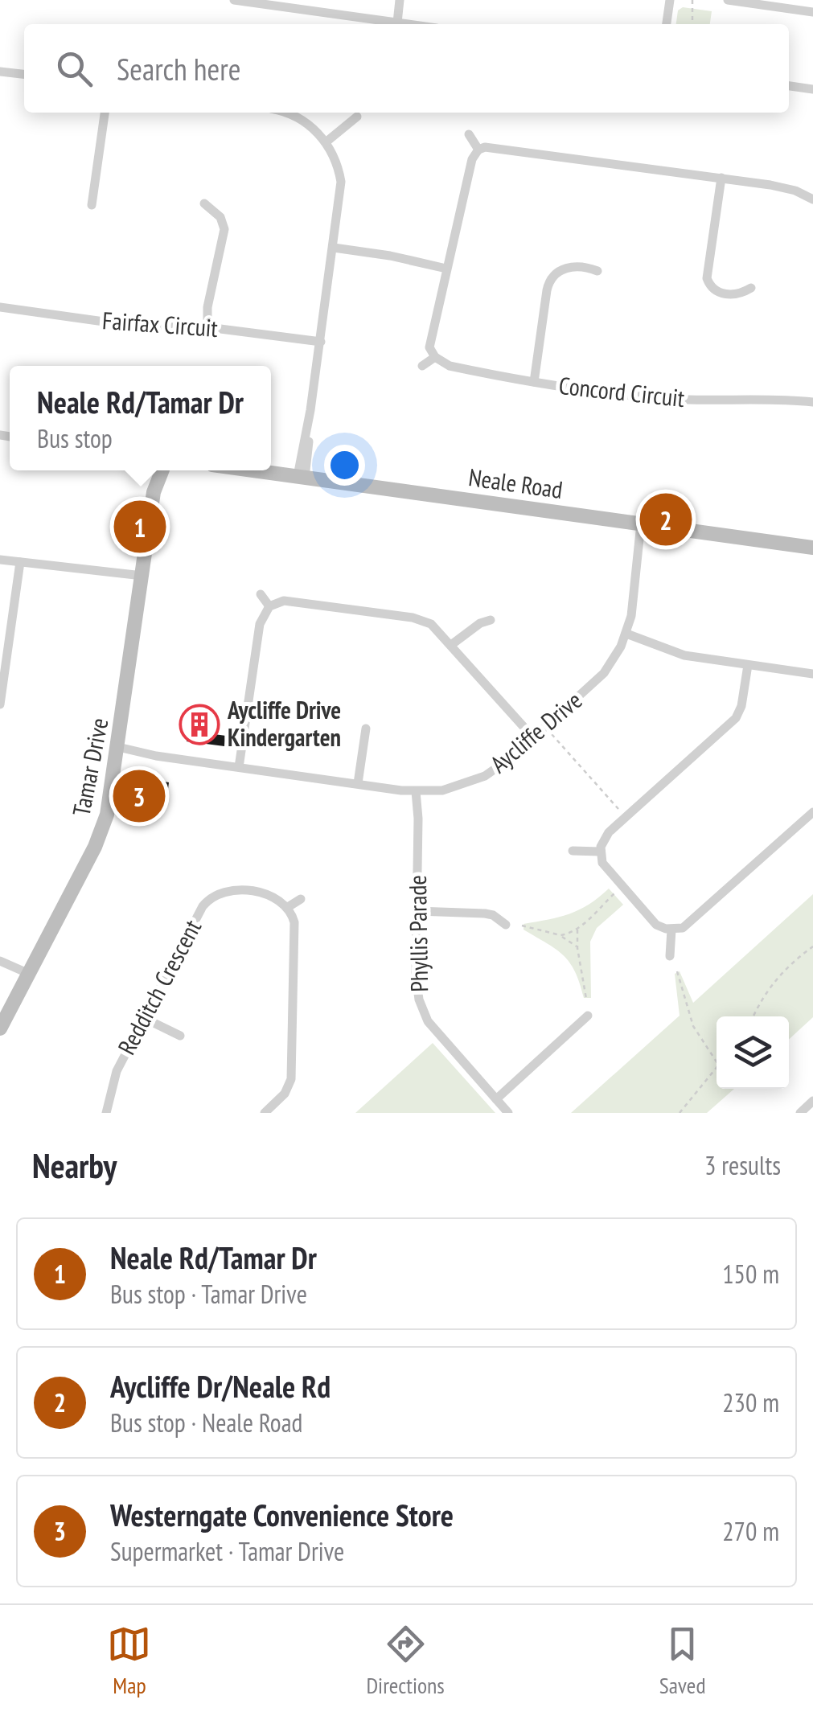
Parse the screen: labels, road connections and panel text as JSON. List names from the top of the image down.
{
  "streets": {
    "street": [
      "Fairfax Circuit",
      "Concord Circuit",
      "Neale Road",
      "Aycliffe Drive",
      "Tamar Drive",
      "Phyllis Parade",
      "Redditch Crescent"
    ]
  },
  "crossings": [
    ["Neale Road", "Aycliffe Drive"],
    ["Aycliffe Drive", "Tamar Drive"],
    ["Aycliffe Drive", "Phyllis Parade"]
  ],
  "places": {
    "building": ["Aycliffe Drive Kindergarten"]
  },
  "page": {
    "search": "Search here",
    "popup": ["Neale Rd/Tamar Dr", "Bus stop"],
    "pins": ["2", "1", "3"],
    "heading": ["Nearby", "3 results"],
    "list": [
      {
        "mark": "1",
        "name": "Neale Rd/Tamar Dr",
        "note": "Bus stop · Tamar Drive",
        "value": "150 m"
      },
      {
        "mark": "2",
        "name": "Aycliffe Dr/Neale Rd",
        "note": "Bus stop · Neale Road",
        "value": "230 m"
      },
      {
        "mark": "3",
        "name": "Westerngate Convenience Store",
        "note": "Supermarket · Tamar Drive",
        "value": "270 m"
      }
    ],
    "nav": ["Map", "Directions", "Saved"]
  }
}
